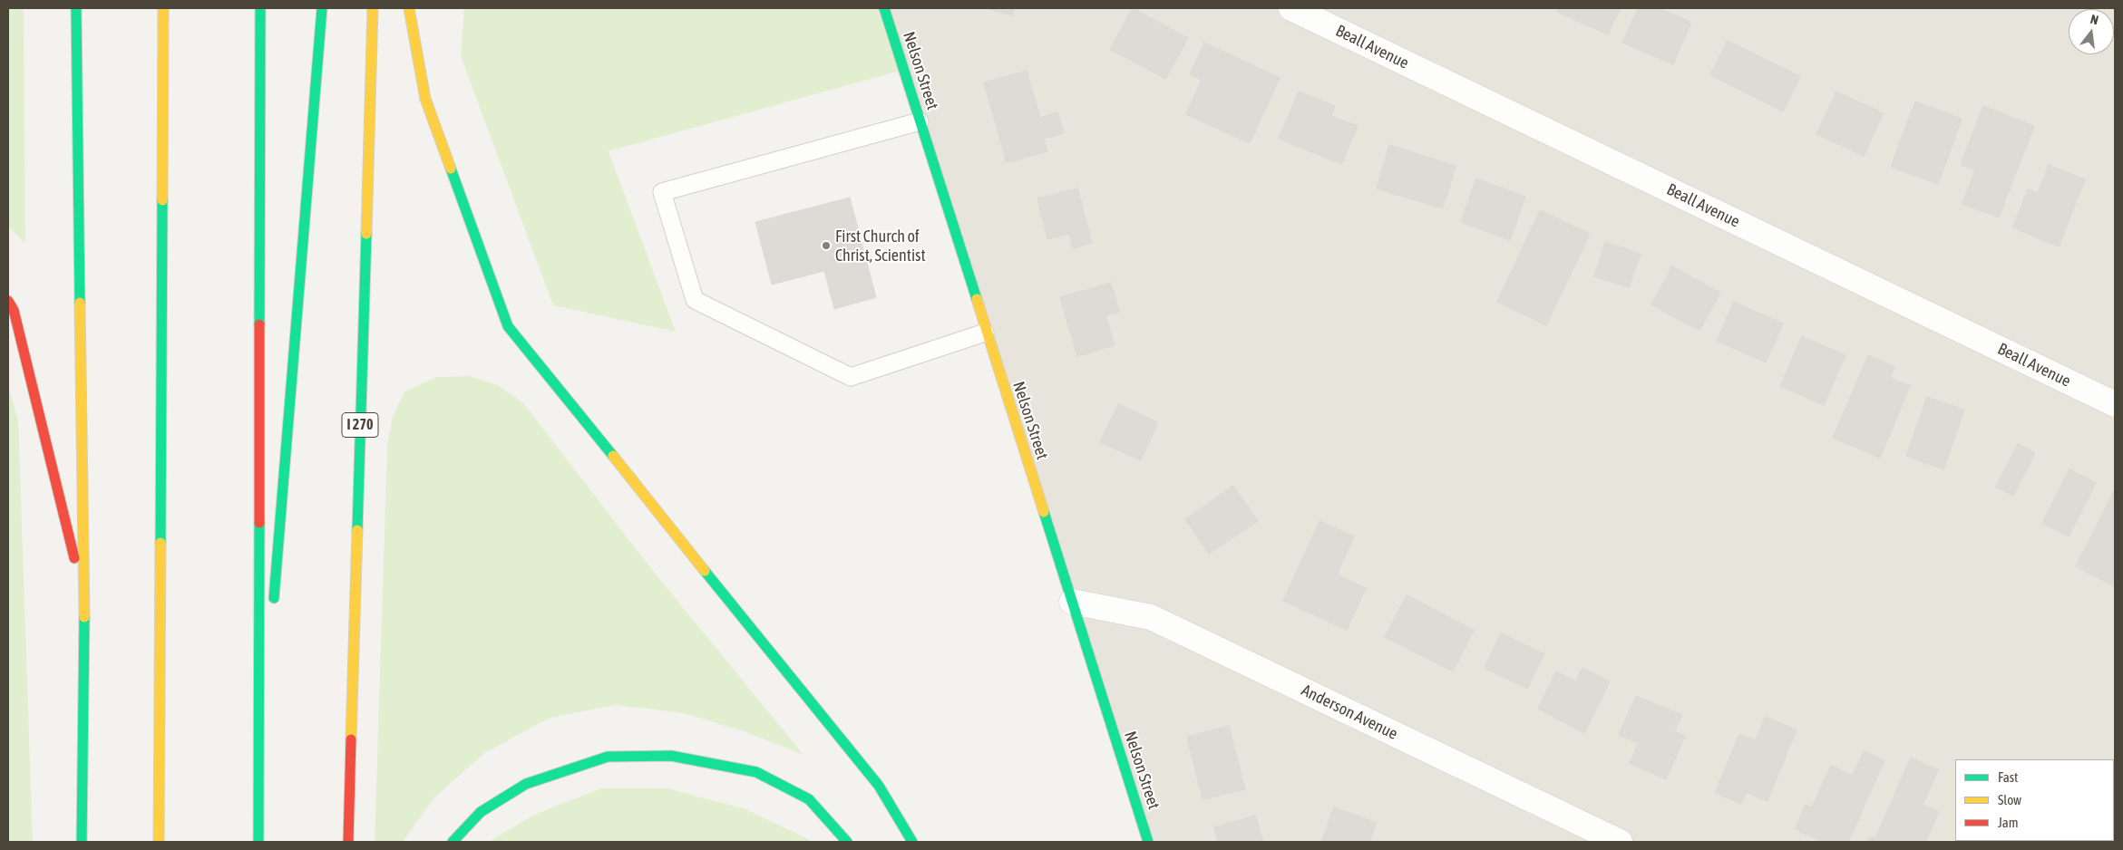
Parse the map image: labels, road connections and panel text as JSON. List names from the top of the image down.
{
  "streets": {
    "main road": ["Nelson Street", "I 270"],
    "street": ["Beall Avenue", "Anderson Avenue"]
  },
  "crossings": [
    ["Nelson Street", "Anderson Avenue"]
  ],
  "places": ["First Church of Christ, Scientist"],
  "legend": ["Fast", "Slow", "Jam"],
  "north": "top"
}
